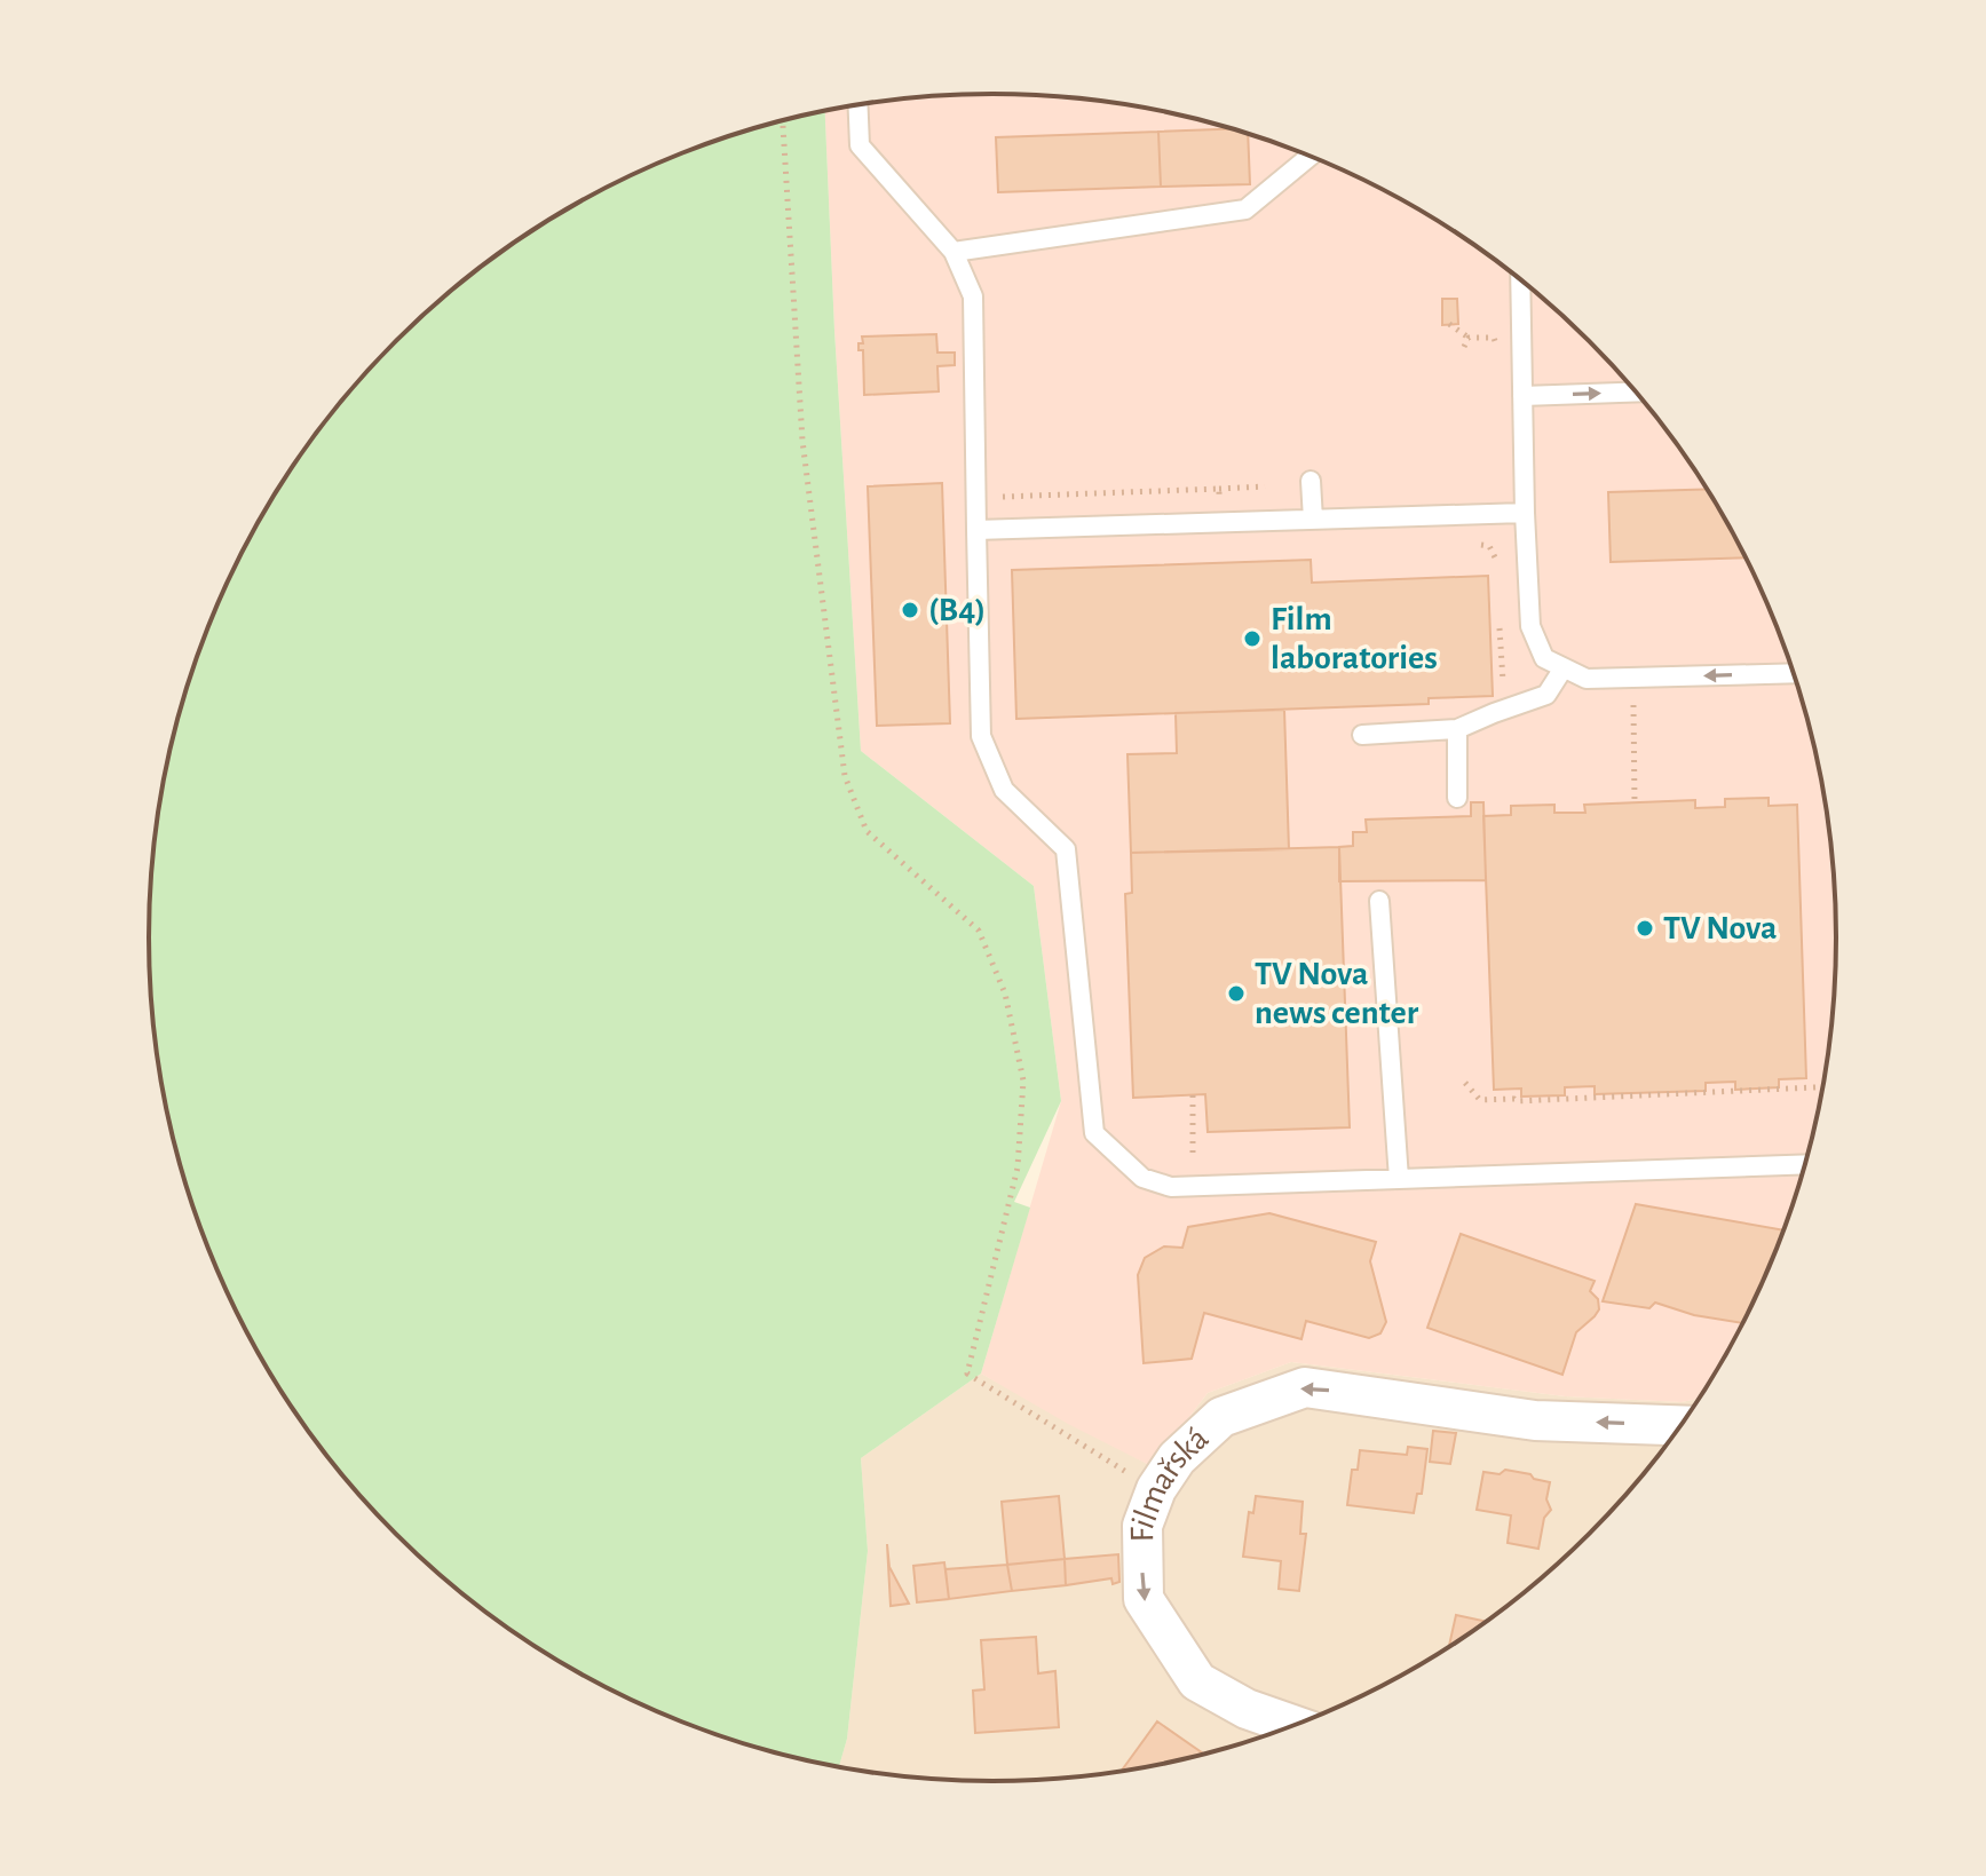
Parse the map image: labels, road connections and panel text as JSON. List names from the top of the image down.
{
  "streets": {
    "street": ["Filmařská"]
  },
  "places": [
    "(B4)",
    "Film laboratories",
    "TV Nova",
    "TV Nova news center"
  ]
}
